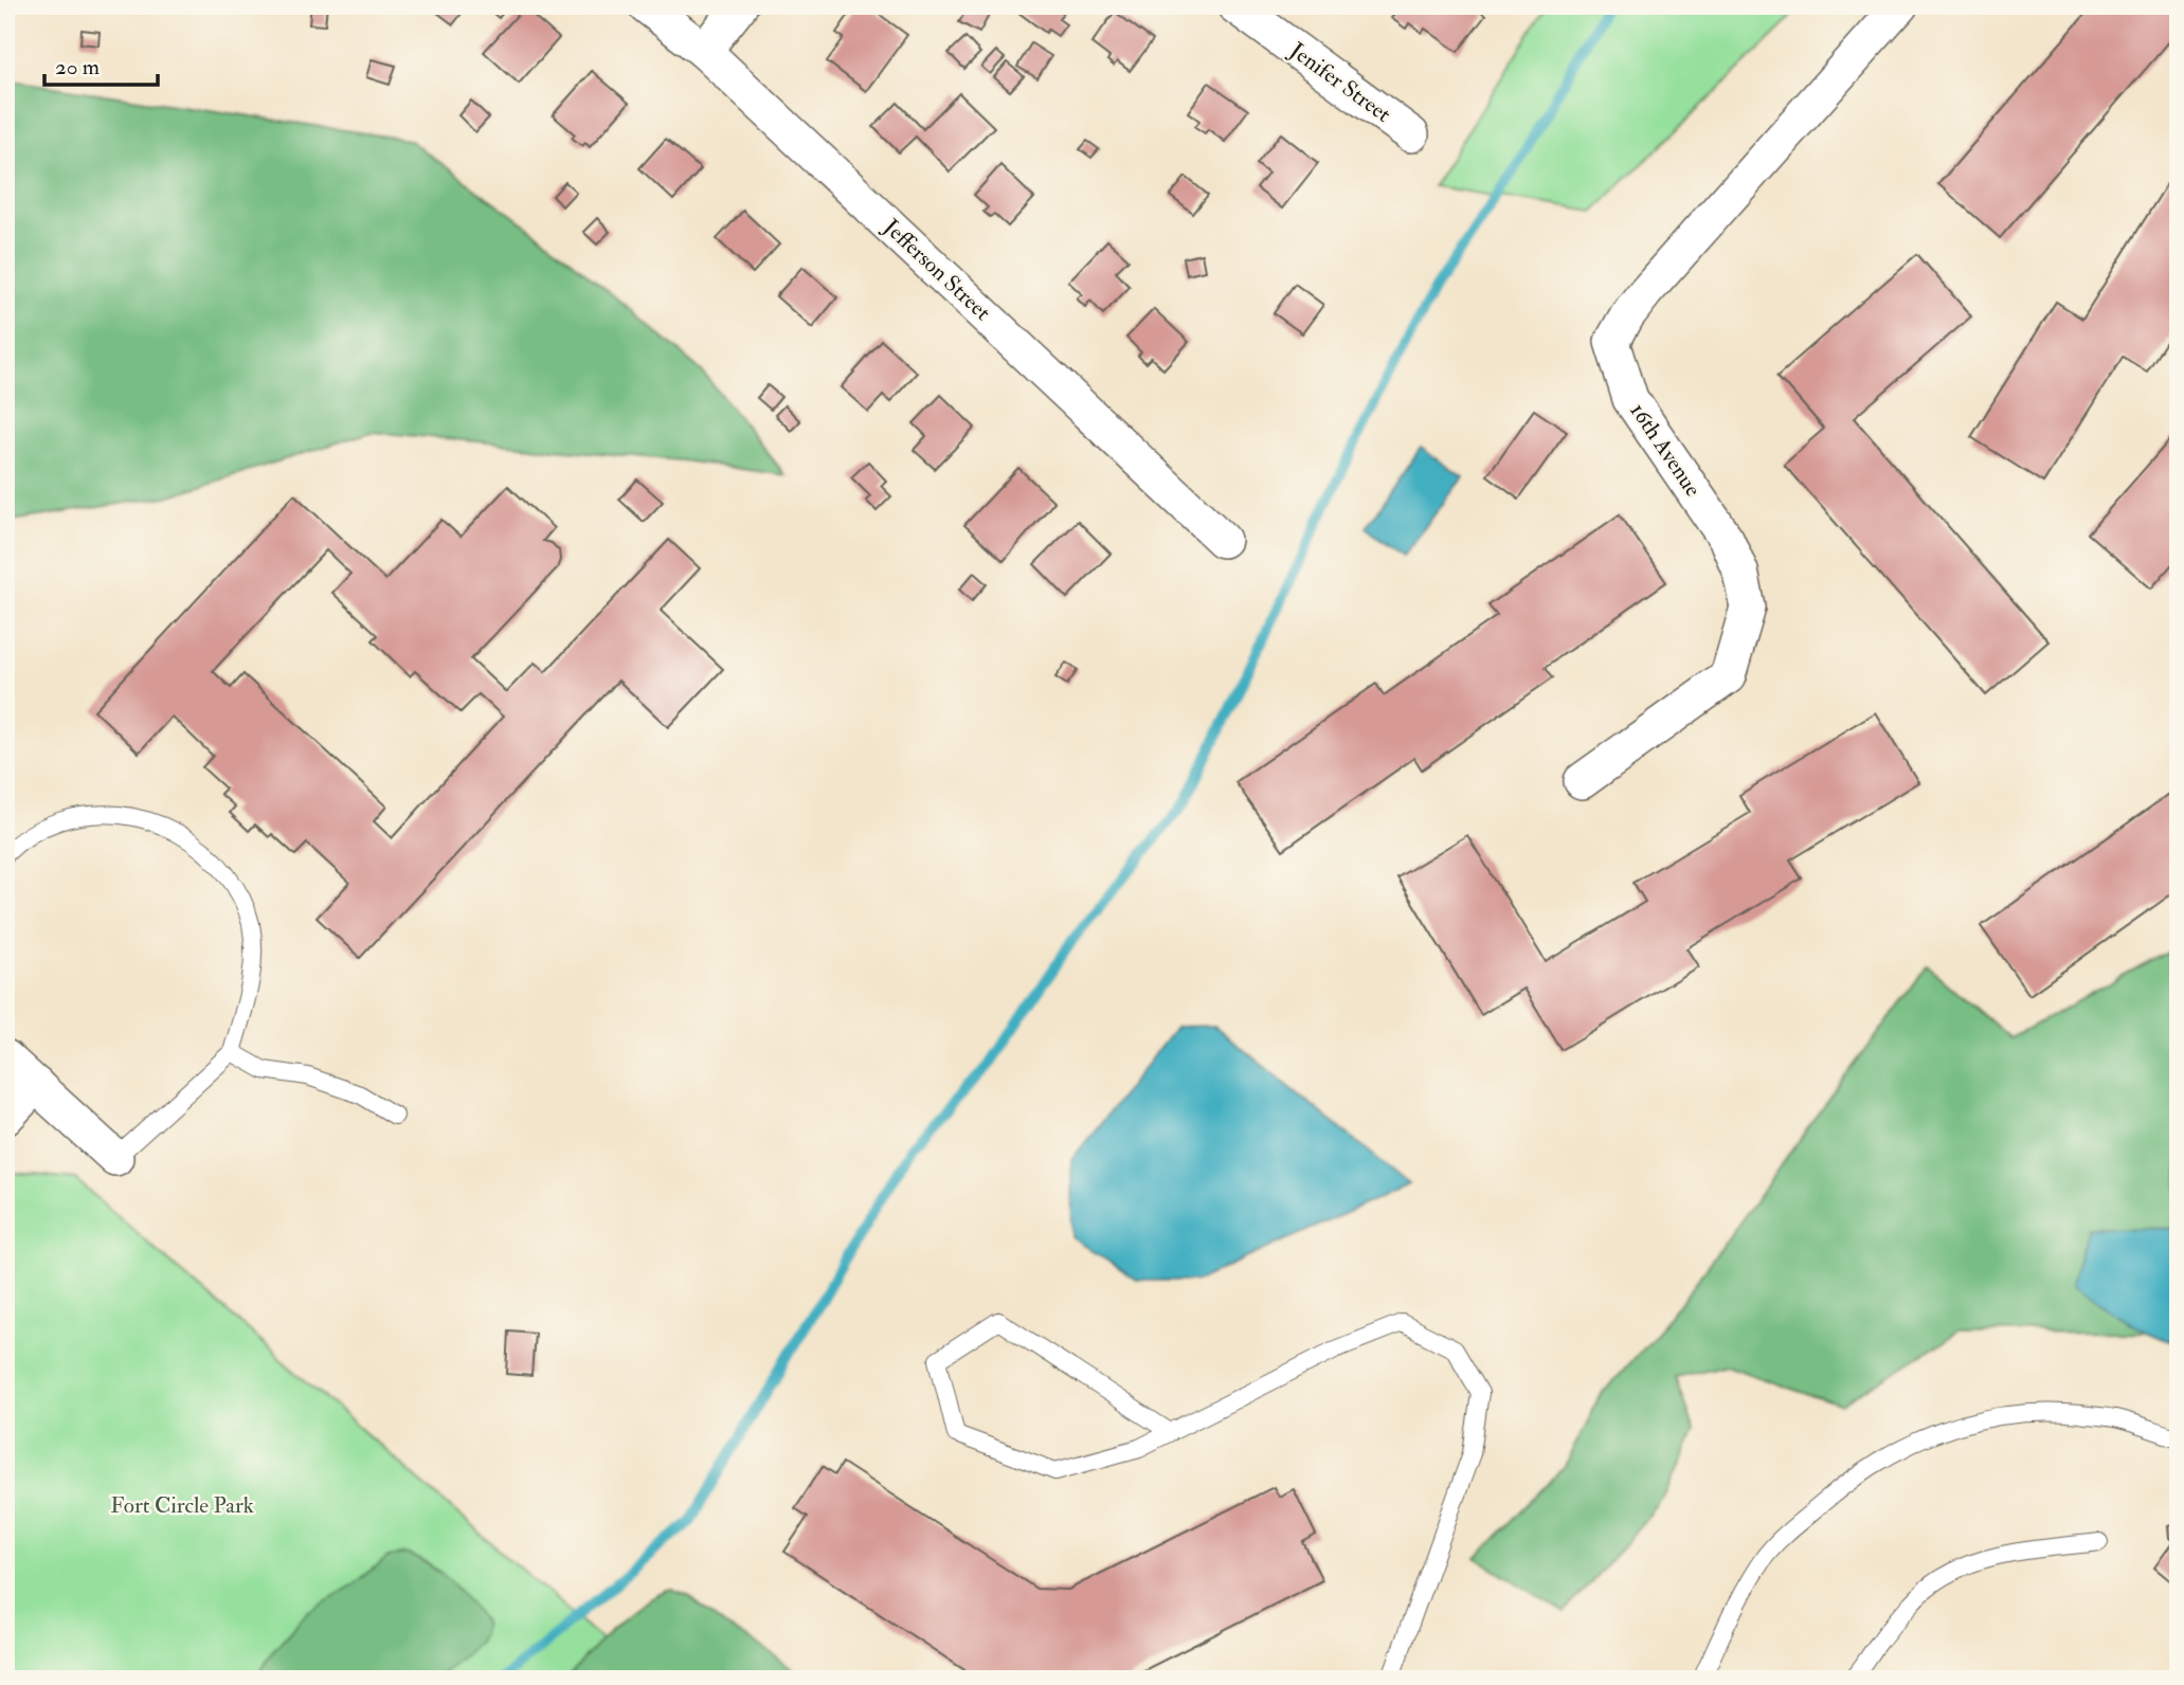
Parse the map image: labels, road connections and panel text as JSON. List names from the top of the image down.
{
  "streets": {
    "street": ["Jenifer Street", "Jefferson Street", "16th Avenue"]
  },
  "parks": ["Fort Circle Park"],
  "scale_bar": "20 m"
}
